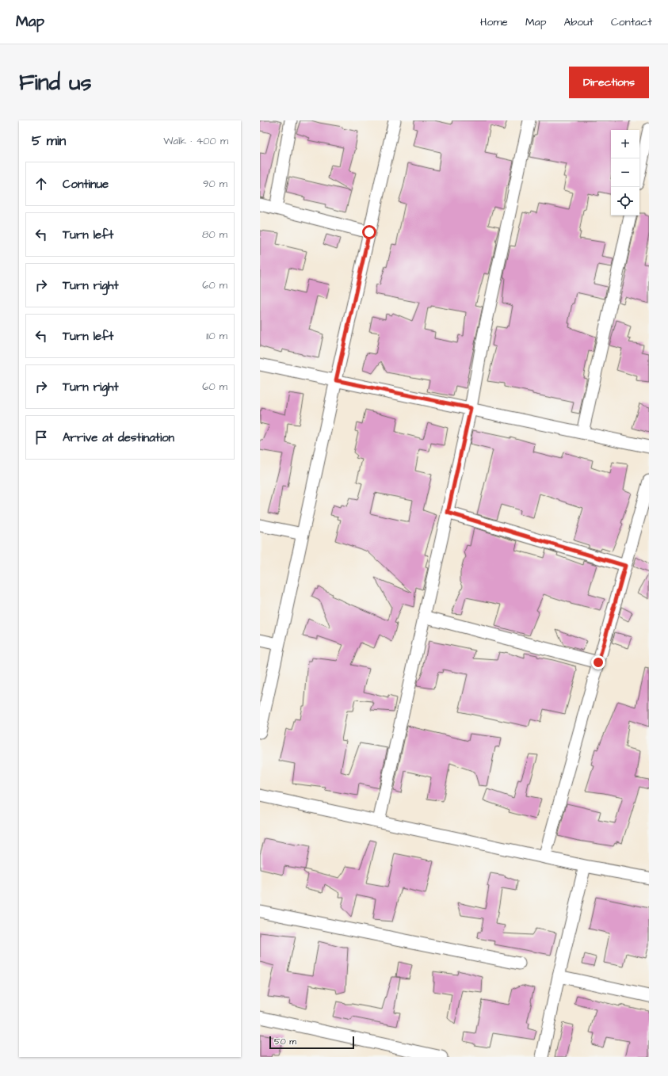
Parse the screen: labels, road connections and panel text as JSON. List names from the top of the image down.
{
  "scale_bar": "50 m",
  "page": {
    "header": "Map",
    "nav": [
      "Home",
      "Map",
      "About",
      "Contact"
    ],
    "buttons": "Directions",
    "title": "Find us",
    "heading": ["5 min", "Walk · 400 m"],
    "map_buttons": ["+", "−"],
    "list": [
      ["Continue", "90 m"],
      ["Turn left", "80 m"],
      ["Turn right", "60 m"],
      ["Turn left", "110 m"],
      ["Turn right", "60 m"],
      "Arrive at destination"
    ],
    "scale": "50 m"
  }
}
